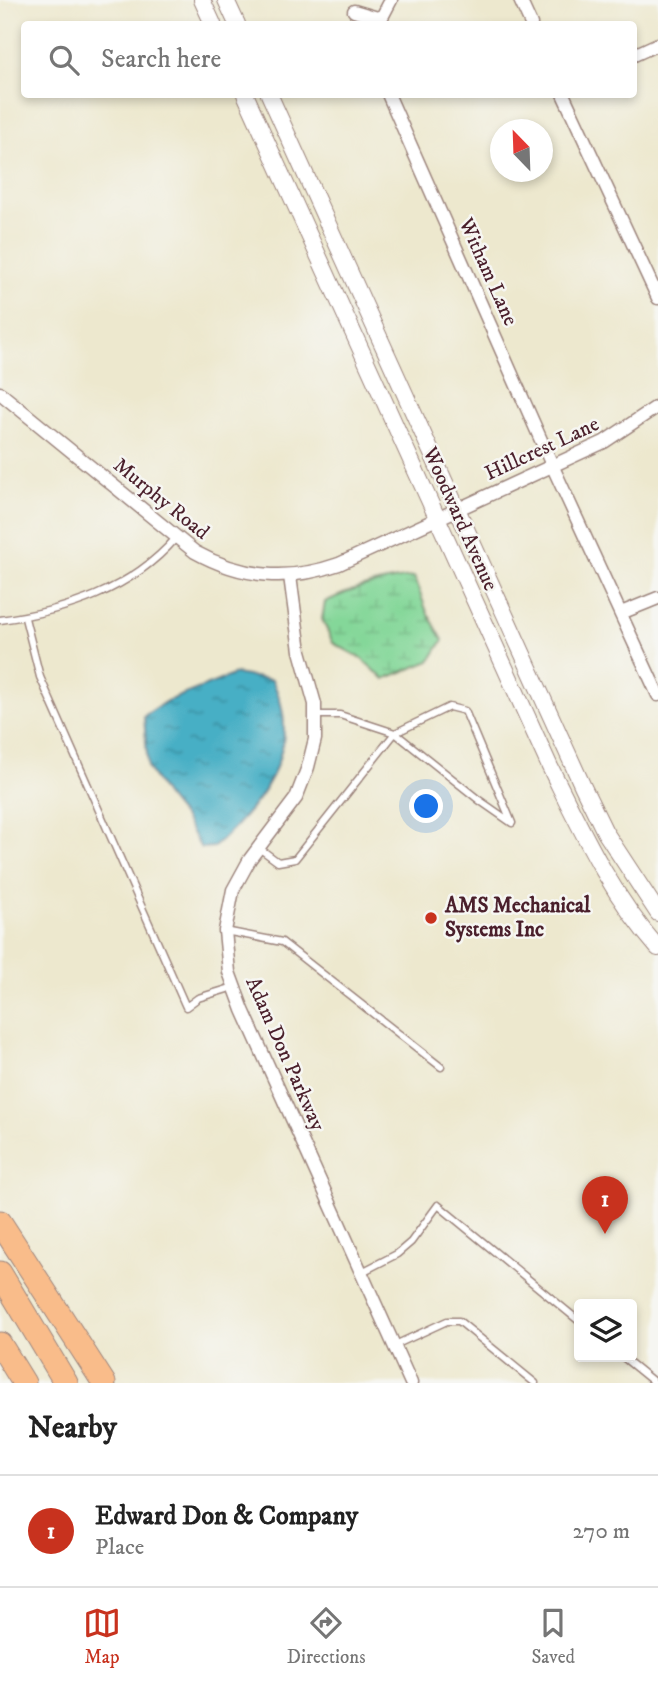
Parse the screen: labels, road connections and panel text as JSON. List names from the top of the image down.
{
  "streets": {
    "street": [
      "Witham Lane",
      "Hillcrest Lane",
      "Murphy Road",
      "Woodward Avenue",
      "Adam Don Parkway"
    ]
  },
  "crossings": [
    ["Witham Lane", "Hillcrest Lane"],
    ["Hillcrest Lane", "Murphy Road"],
    ["Hillcrest Lane", "Woodward Avenue"],
    ["Murphy Road", "Woodward Avenue"],
    ["Murphy Road", "Adam Don Parkway"]
  ],
  "places": ["AMS Mechanical Systems Inc"],
  "north": "top left",
  "page": {
    "search": "Search here",
    "pins": "1",
    "heading": "Nearby",
    "list": [
      {
        "mark": "1",
        "name": "Edward Don & Company",
        "note": "Place",
        "value": "270 m"
      }
    ],
    "nav": ["Map", "Directions", "Saved"]
  }
}
